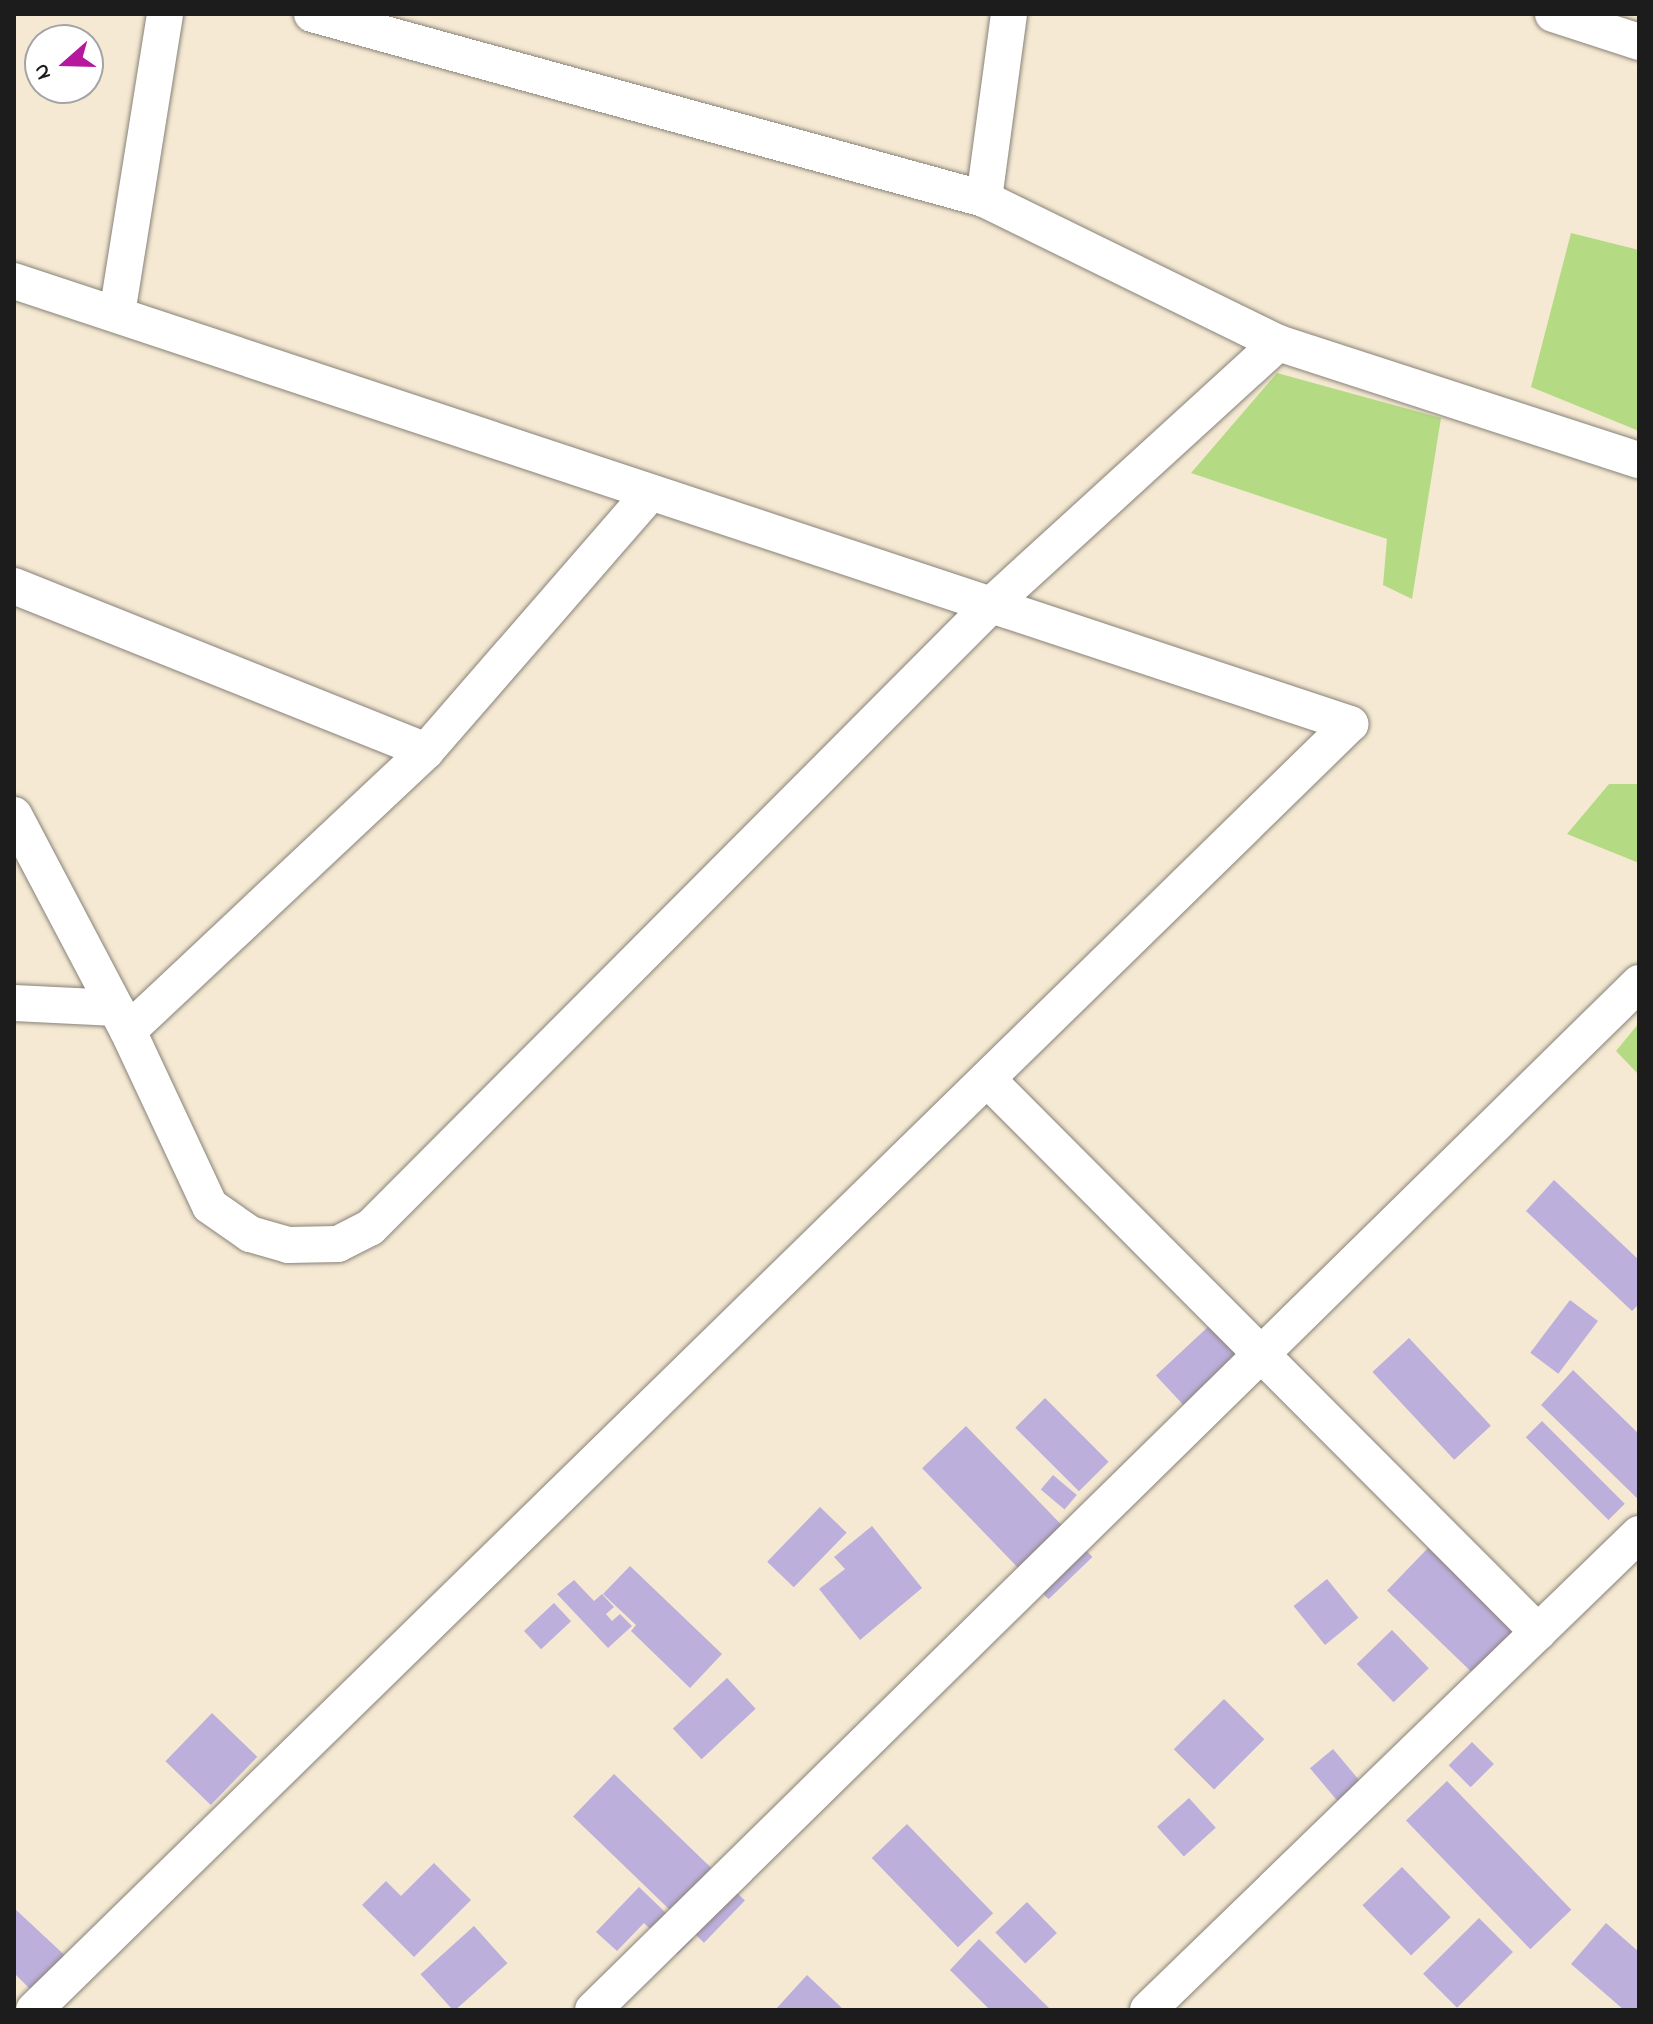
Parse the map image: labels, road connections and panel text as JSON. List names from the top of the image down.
{
  "north": "left"
}
